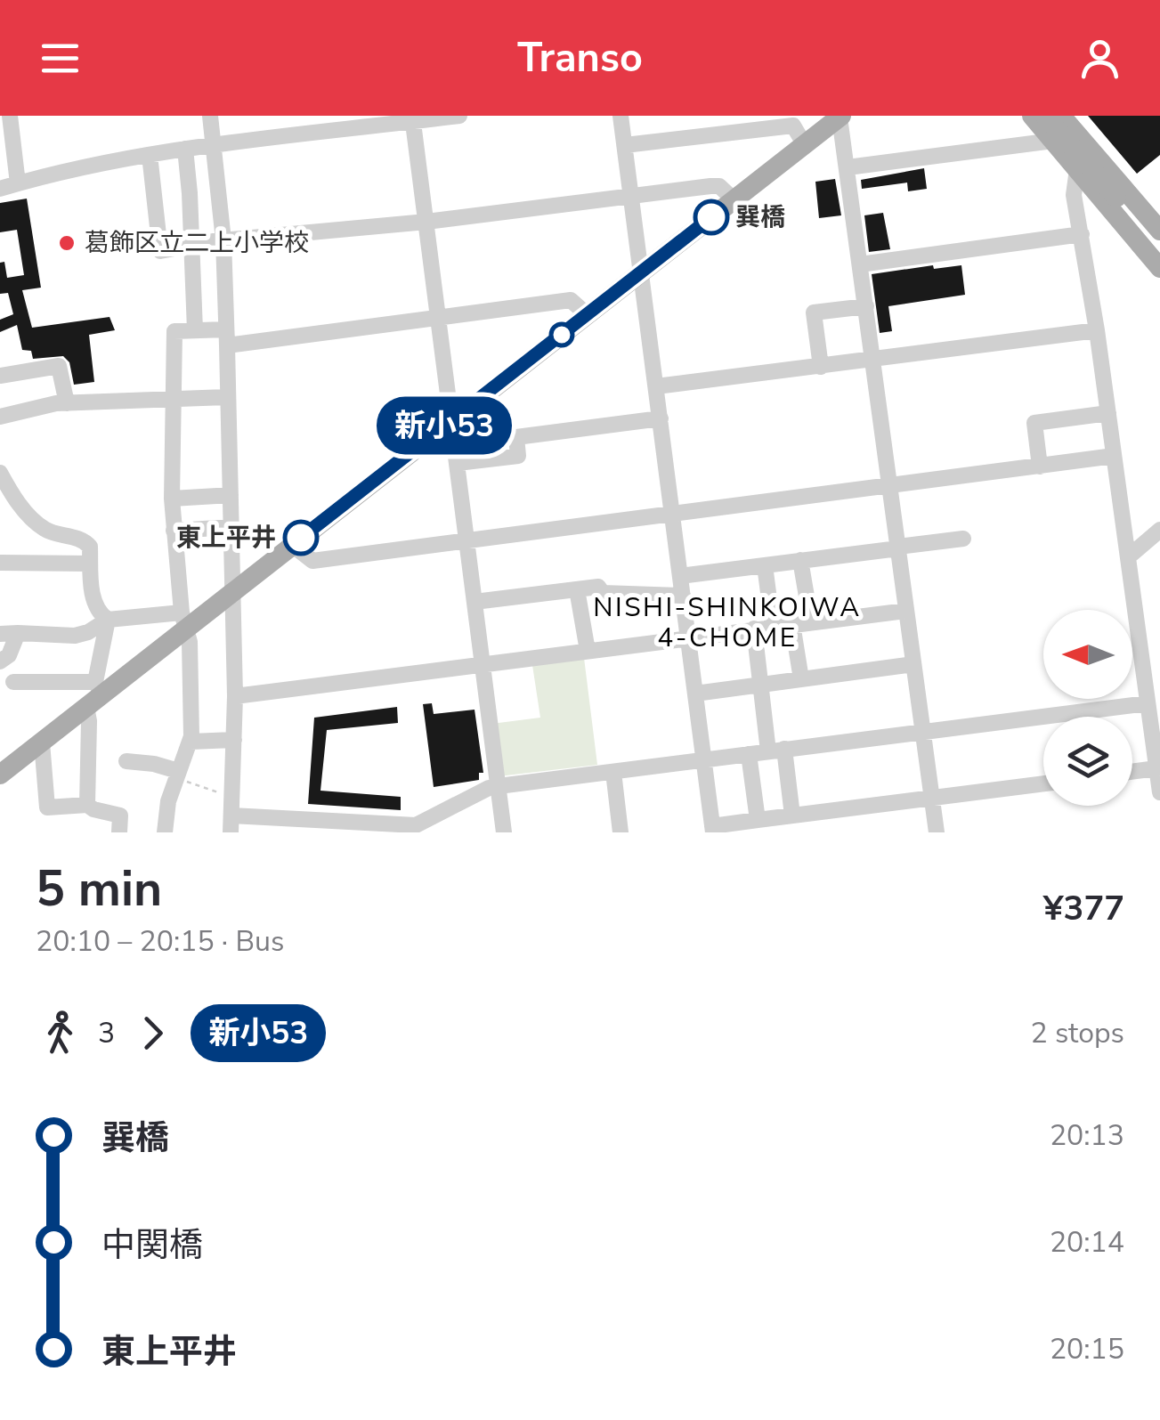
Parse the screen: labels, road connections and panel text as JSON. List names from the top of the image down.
{
  "districts": ["NISHI-SHINKOIWA 4-CHOME"],
  "places": ["巽橋", "葛飾区立二上小学校", "東上平井"],
  "lines": ["bus line 新小53"],
  "north": "left",
  "page": {
    "header": "Transo",
    "on_map": "新小53",
    "heading": ["5 min", "20:10 – 20:15 · Bus", "¥377"],
    "legs": ["3", "新小53", "2 stops"],
    "list": [
      {
        "name": "巽橋",
        "value": "20:13"
      },
      {
        "name": "中関橋",
        "value": "20:14"
      },
      {
        "name": "東上平井",
        "value": "20:15"
      }
    ]
  }
}
